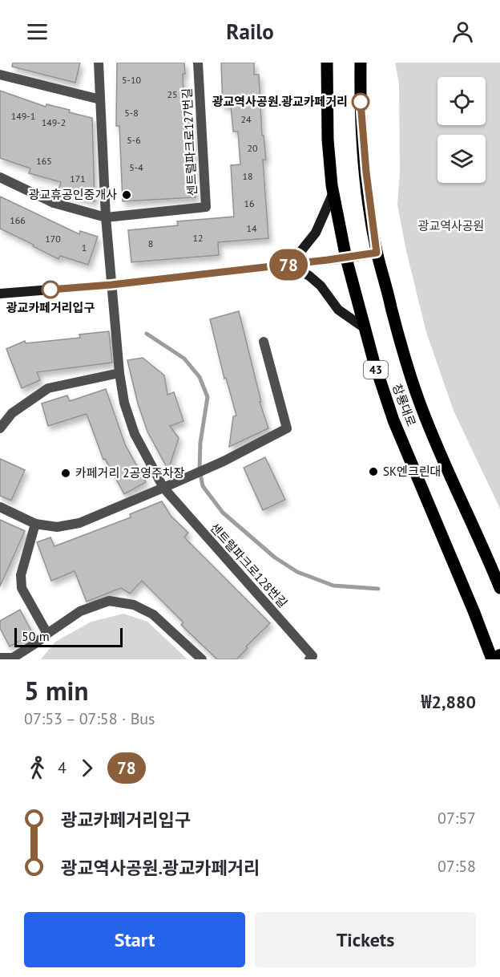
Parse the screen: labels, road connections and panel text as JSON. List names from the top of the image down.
{
  "streets": {
    "main road": ["43", "창룡대로"],
    "street": ["센트럴파크로127번길", "센트럴파크로128번길"]
  },
  "parks": ["광교역사공원"],
  "places": [
    "광교역사공원.광교카페거리",
    "광교휴공인중개사",
    "광교카페거리입구",
    "SK엔크린대",
    "카페거리 2공영주차장"
  ],
  "lines": ["bus line 78"],
  "house_numbers": [
    "5-10",
    "25",
    "5-8",
    "149-1",
    "24",
    "149-2",
    "5-6",
    "20",
    "165",
    "5-4",
    "18",
    "171",
    "16",
    "166",
    "14",
    "12",
    "170",
    "8",
    "1"
  ],
  "scale_bar": "50 m",
  "page": {
    "header": "Railo",
    "on_map": "78",
    "scale": "50 m",
    "heading": ["5 min", "07:53 – 07:58 · Bus", "₩2,880"],
    "legs": ["4", "78"],
    "list": [
      {
        "name": "광교카페거리입구",
        "value": "07:57"
      },
      {
        "name": "광교역사공원.광교카페거리",
        "value": "07:58"
      }
    ],
    "buttons": ["Start", "Tickets"]
  }
}
